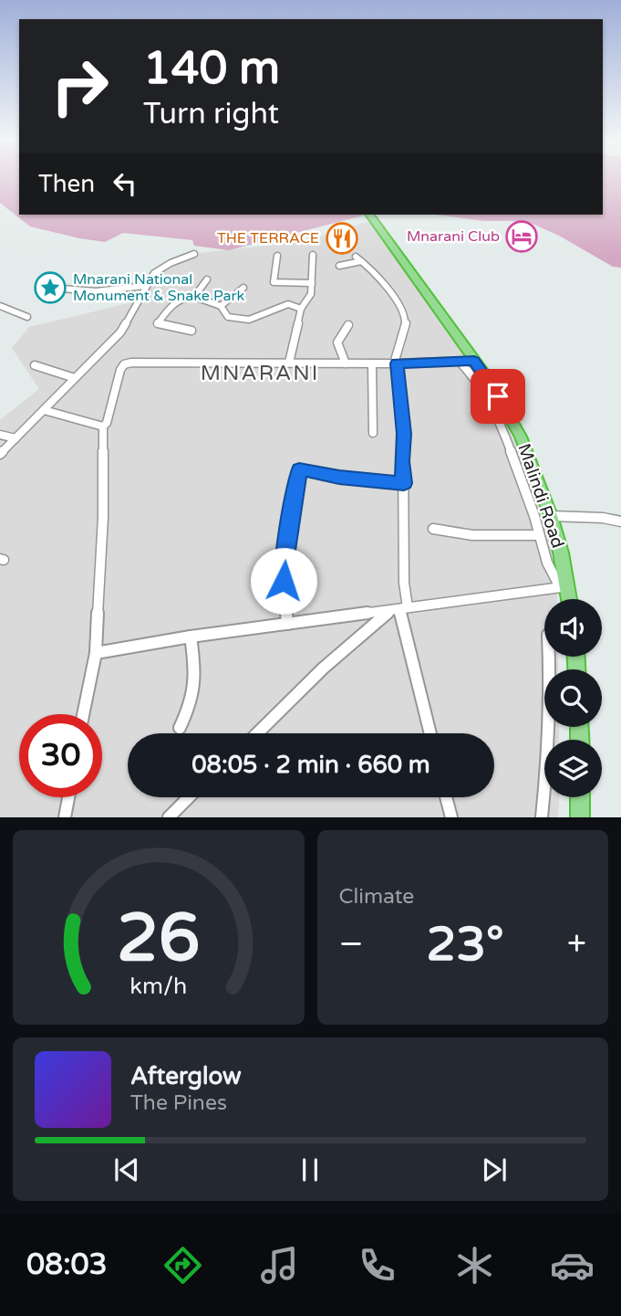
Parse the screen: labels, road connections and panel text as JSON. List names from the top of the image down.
{
  "streets": {
    "highway": ["Malindi Road"]
  },
  "districts": ["MNARANI"],
  "places": {
    "hotel": ["Mnarani Club"],
    "restaurant": ["THE TERRACE"],
    "place": ["Mnarani National Monument & Snake Park"]
  },
  "page": {
    "turn": ["140 m", "Turn right"],
    "then": "Then",
    "limit": "30",
    "trip": "08:05 · 2 min · 660 m",
    "tile": "Climate",
    "heat": ["−", "23°", "+"],
    "song": ["Afterglow", "The Pines"],
    "tabs": "08:03",
    "gauge": ["26", "km/h"]
  }
}
